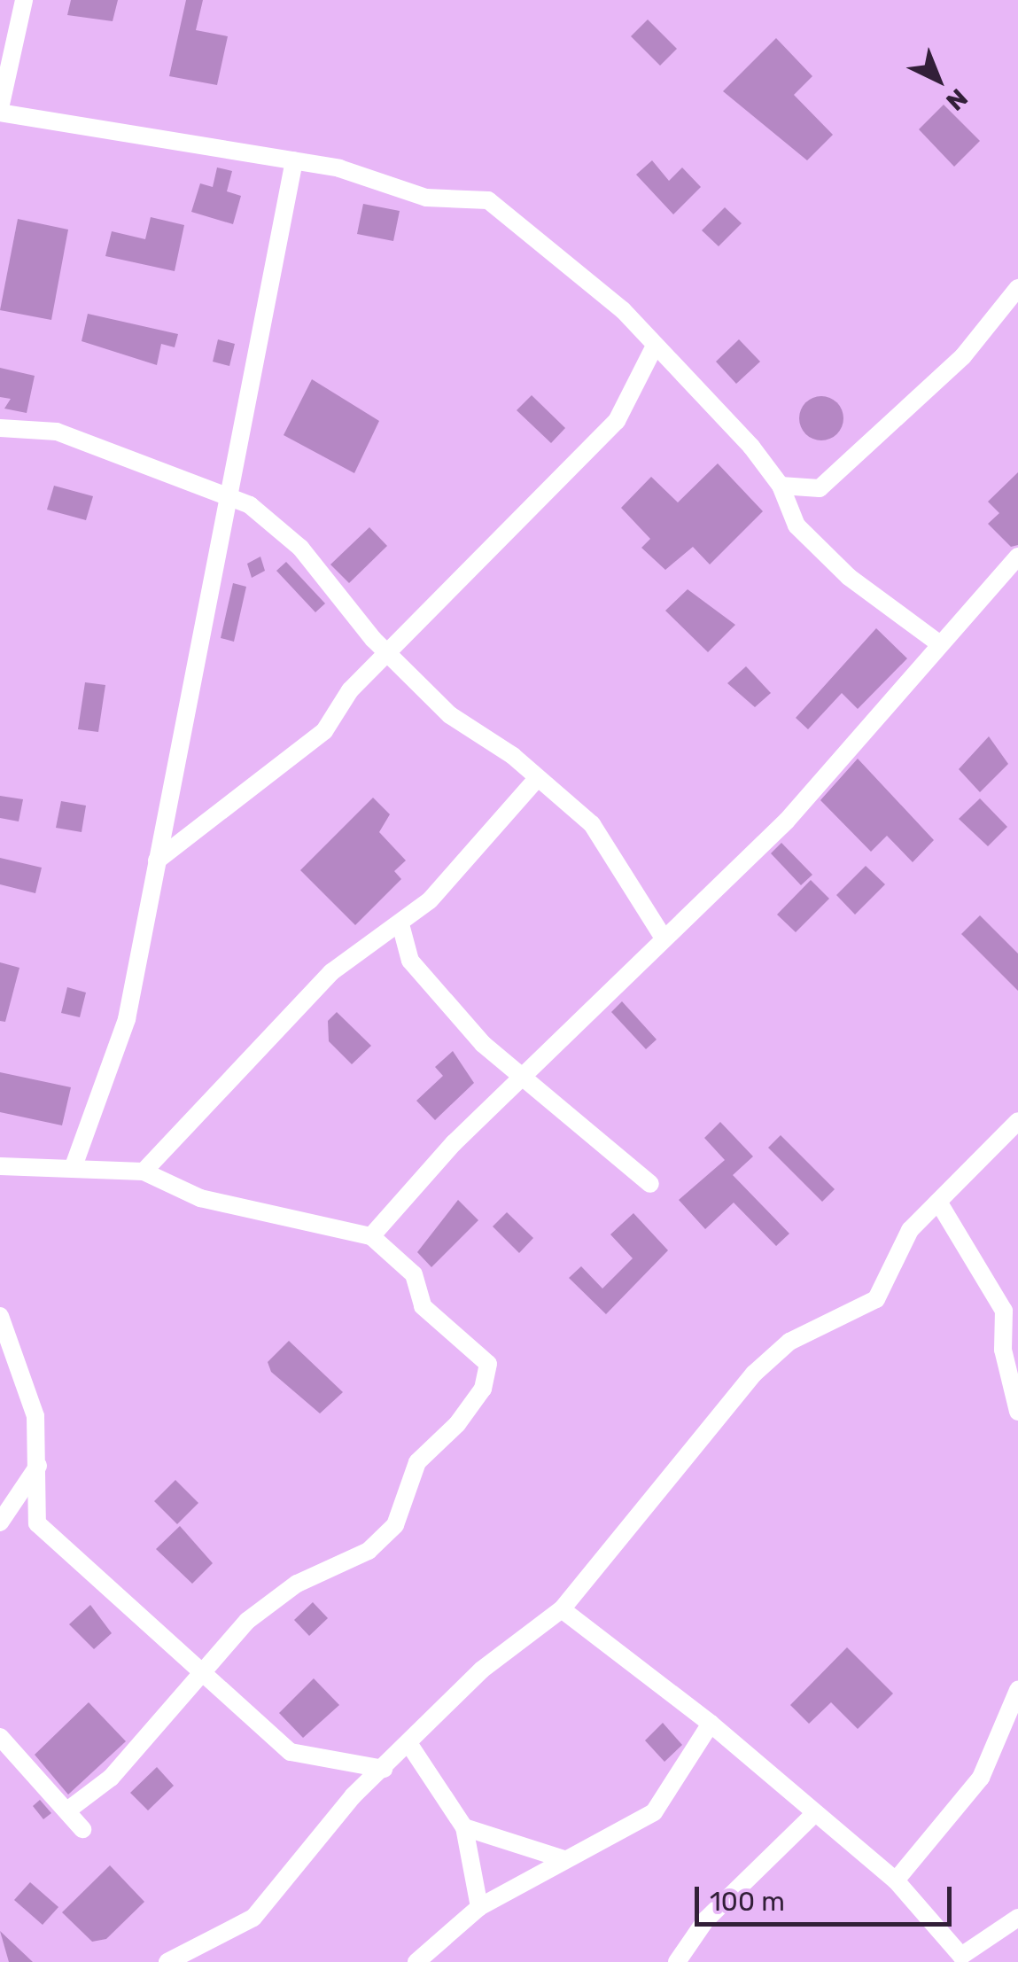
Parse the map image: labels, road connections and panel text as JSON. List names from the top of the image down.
{
  "scale_bar": "100 m",
  "north": "bottom right"
}
